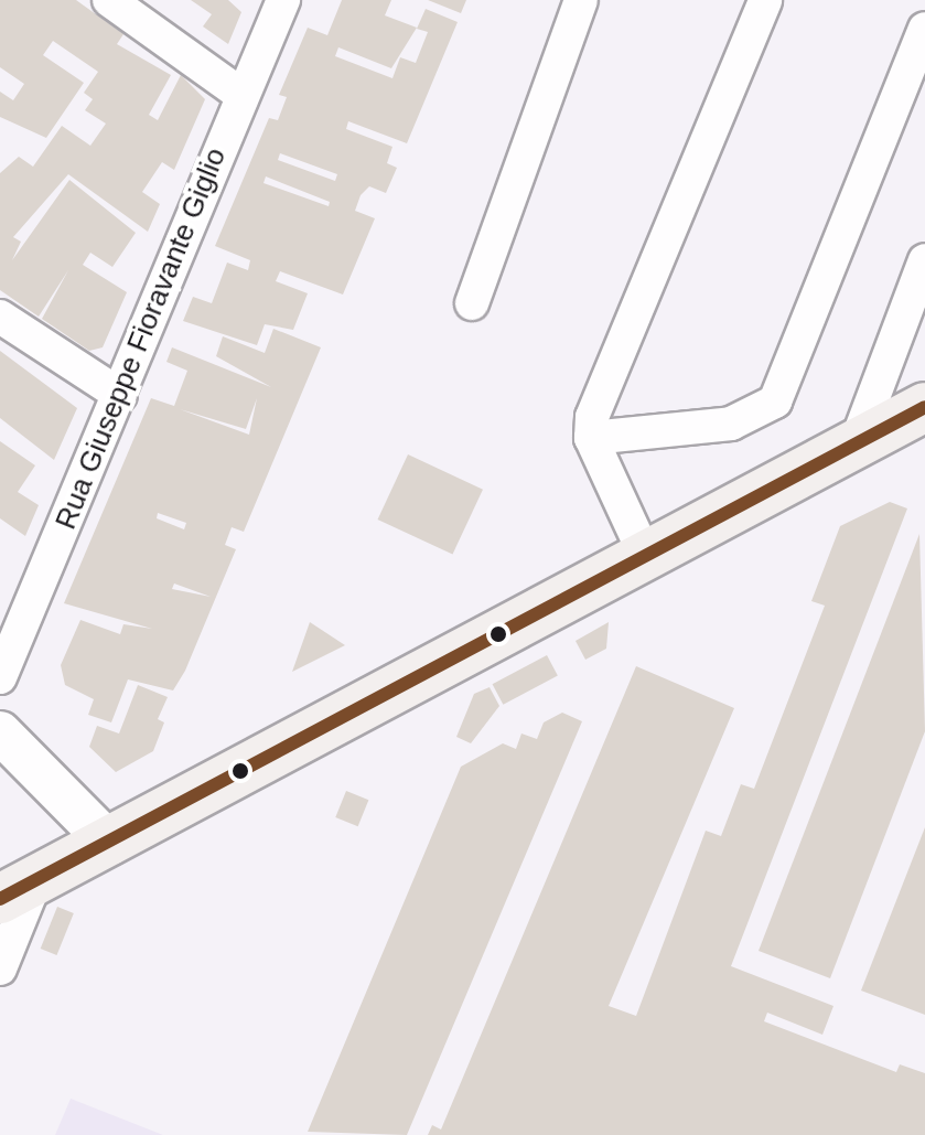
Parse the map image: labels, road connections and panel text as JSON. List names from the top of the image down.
{
  "streets": {
    "street": ["Rua Giuseppe Fioravante Giglio"]
  }
}
